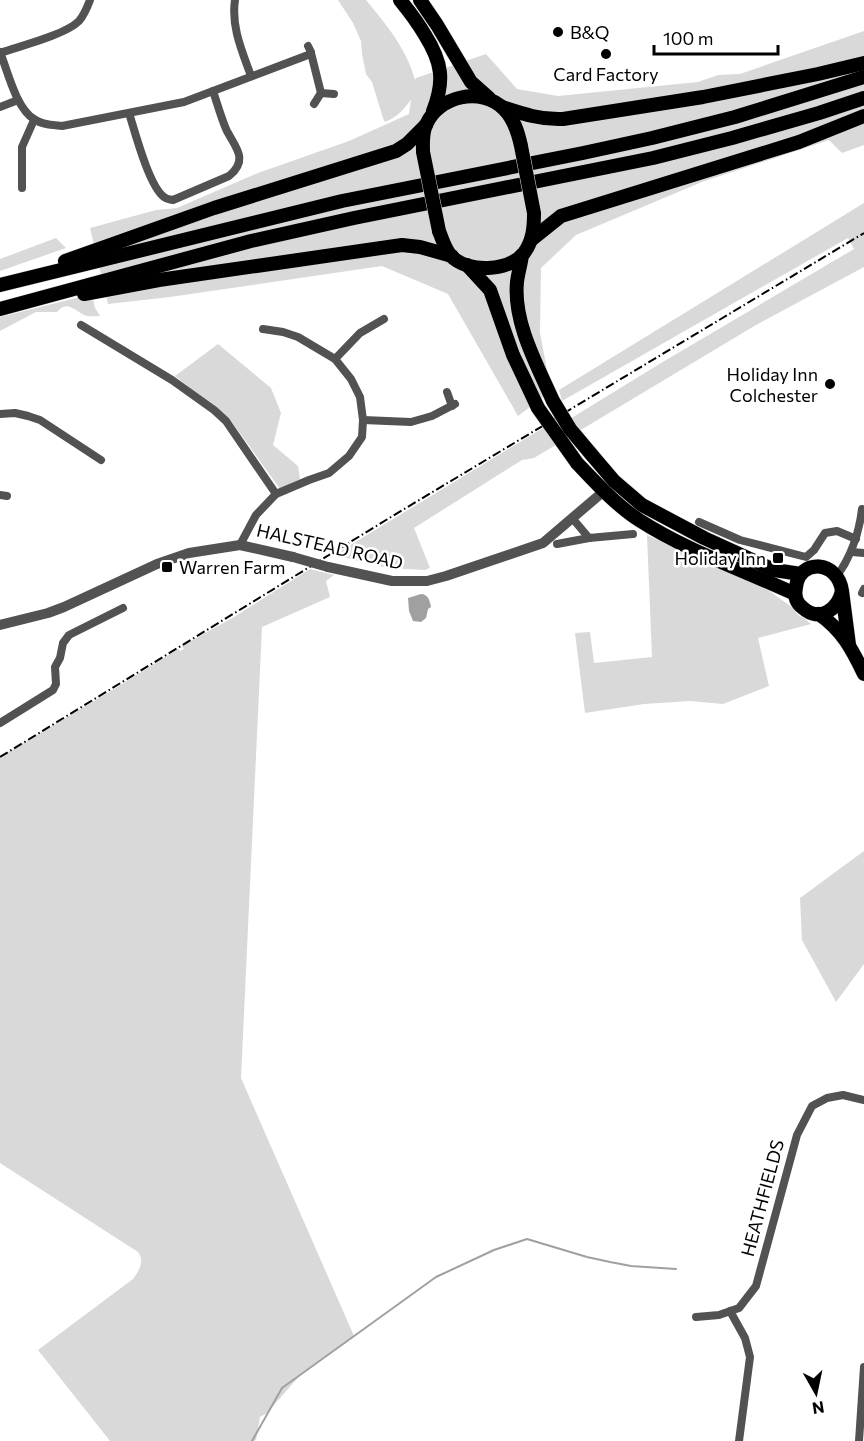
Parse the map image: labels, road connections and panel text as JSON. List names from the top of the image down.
{
  "streets": {
    "street": ["HALSTEAD ROAD", "HEATHFIELDS"]
  },
  "places": {
    "other": ["B&Q", "Card Factory", "Holiday Inn Colchester"],
    "transit": ["Holiday Inn", "Warren Farm"]
  },
  "scale_bar": "100 m",
  "north": "bottom"
}
